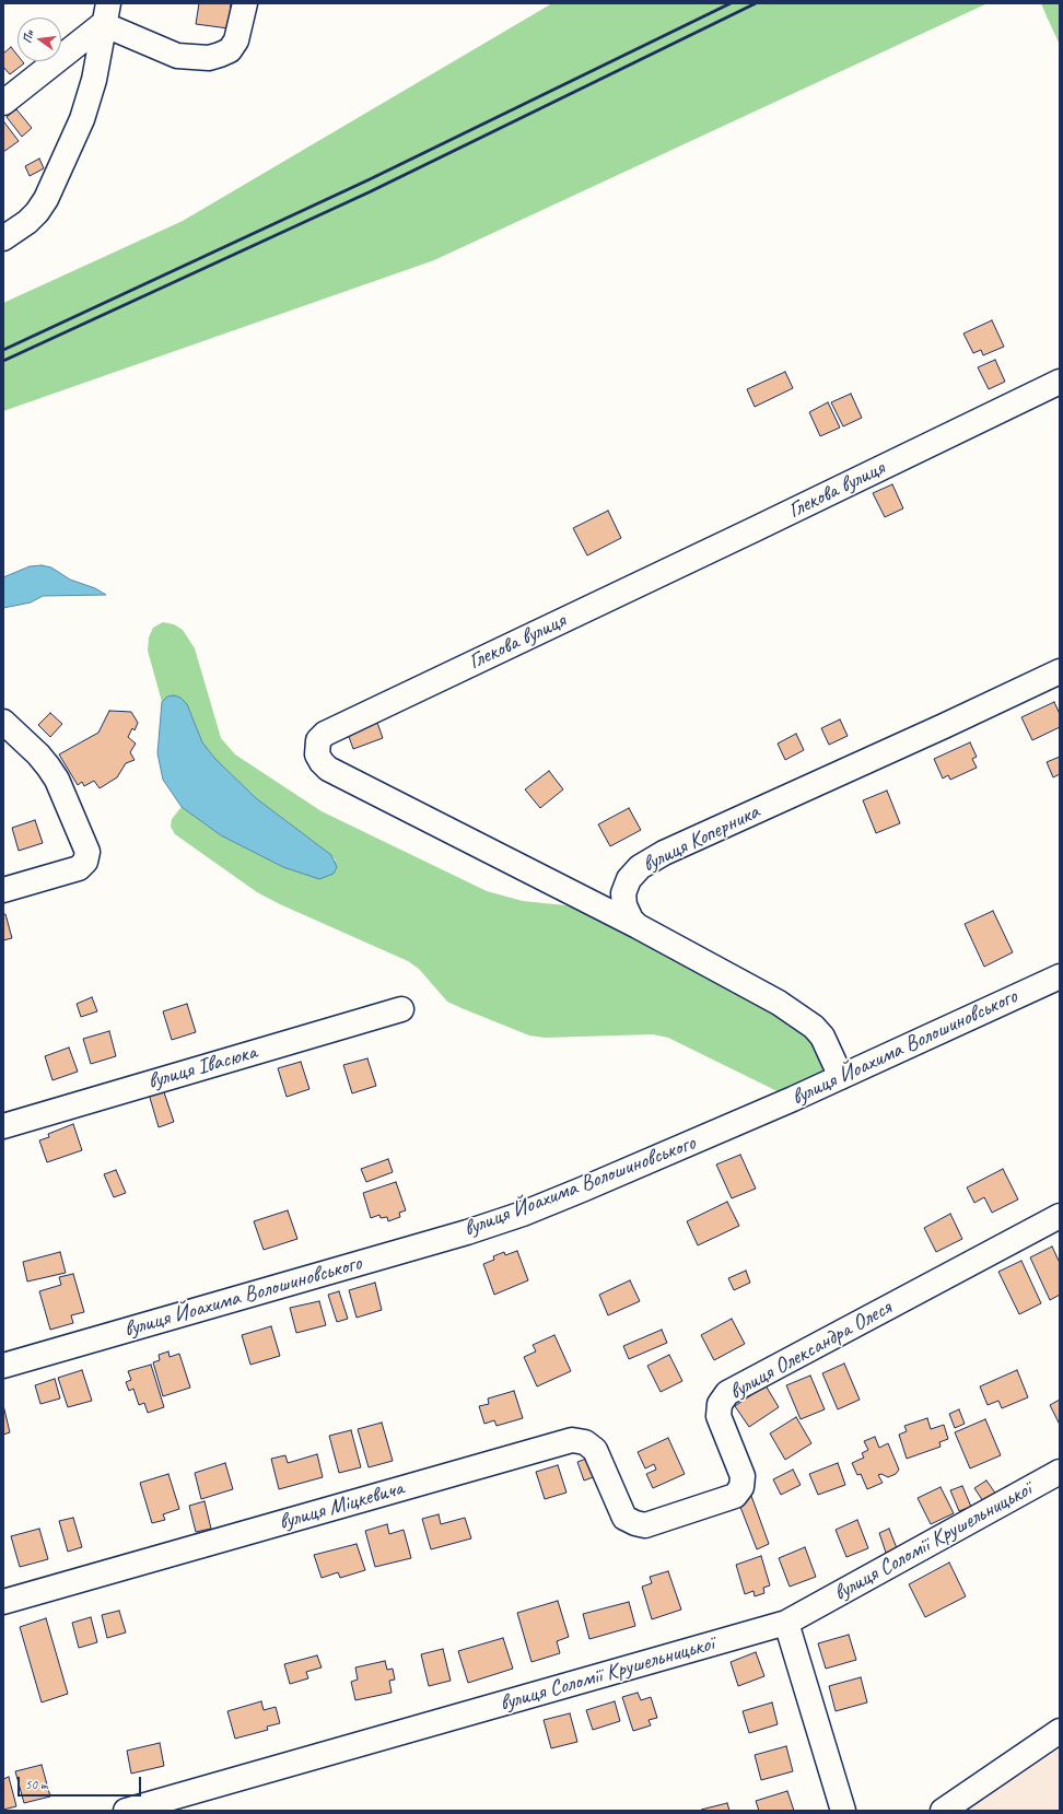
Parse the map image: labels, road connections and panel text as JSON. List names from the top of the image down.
{
  "streets": {
    "street": [
      "Глекова вулиця",
      "вулиця Коперника",
      "вулиця Йоахима Волошиновського",
      "вулиця Івасюка",
      "вулиця Олександра Олеся",
      "вулиця Міцкевича",
      "вулиця Соломії Крушельницької"
    ]
  },
  "crossings": [
    ["Глекова вулиця", "вулиця Коперника"],
    ["вулиця Коперника", "вулиця Йоахима Волошиновського"],
    ["вулиця Олександра Олеся", "вулиця Міцкевича"]
  ],
  "scale_bar": "50 m",
  "north": "left"
}
